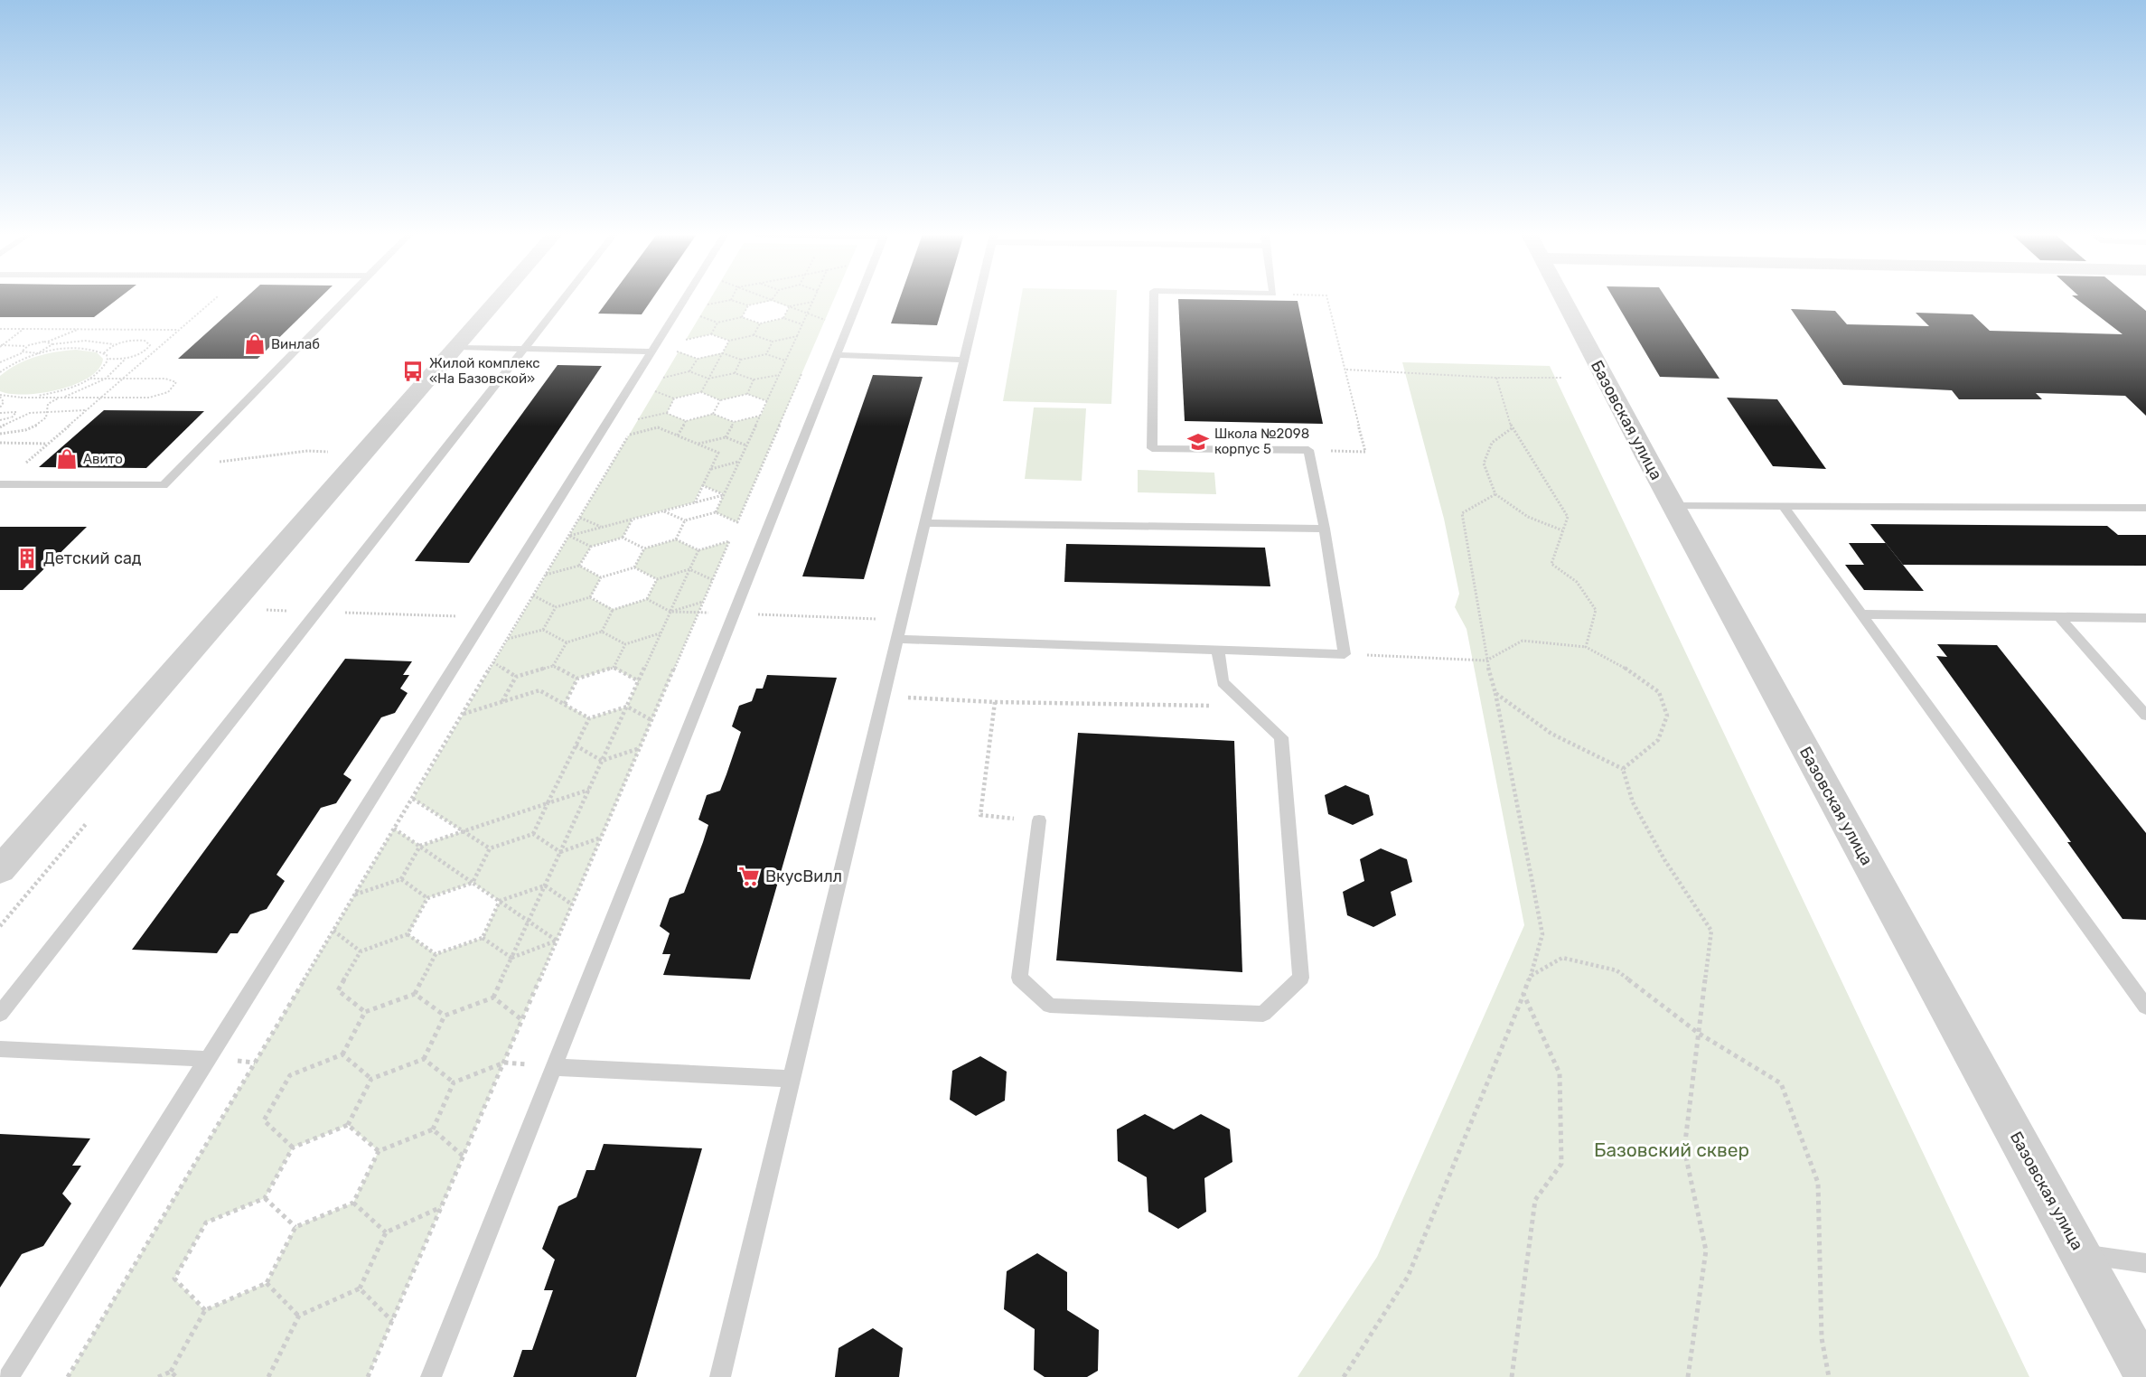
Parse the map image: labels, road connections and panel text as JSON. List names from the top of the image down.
{
  "streets": {
    "street": ["Базовская улица"]
  },
  "parks": ["Базовский сквер"],
  "places": {
    "shop": ["Винлаб", "Авито"],
    "bus stop": ["Жилой комплекс «На Базовской»"],
    "school or university": ["Школа №2098 корпус 5"],
    "building": ["Детский сад"],
    "supermarket": ["ВкусВилл"]
  }
}
